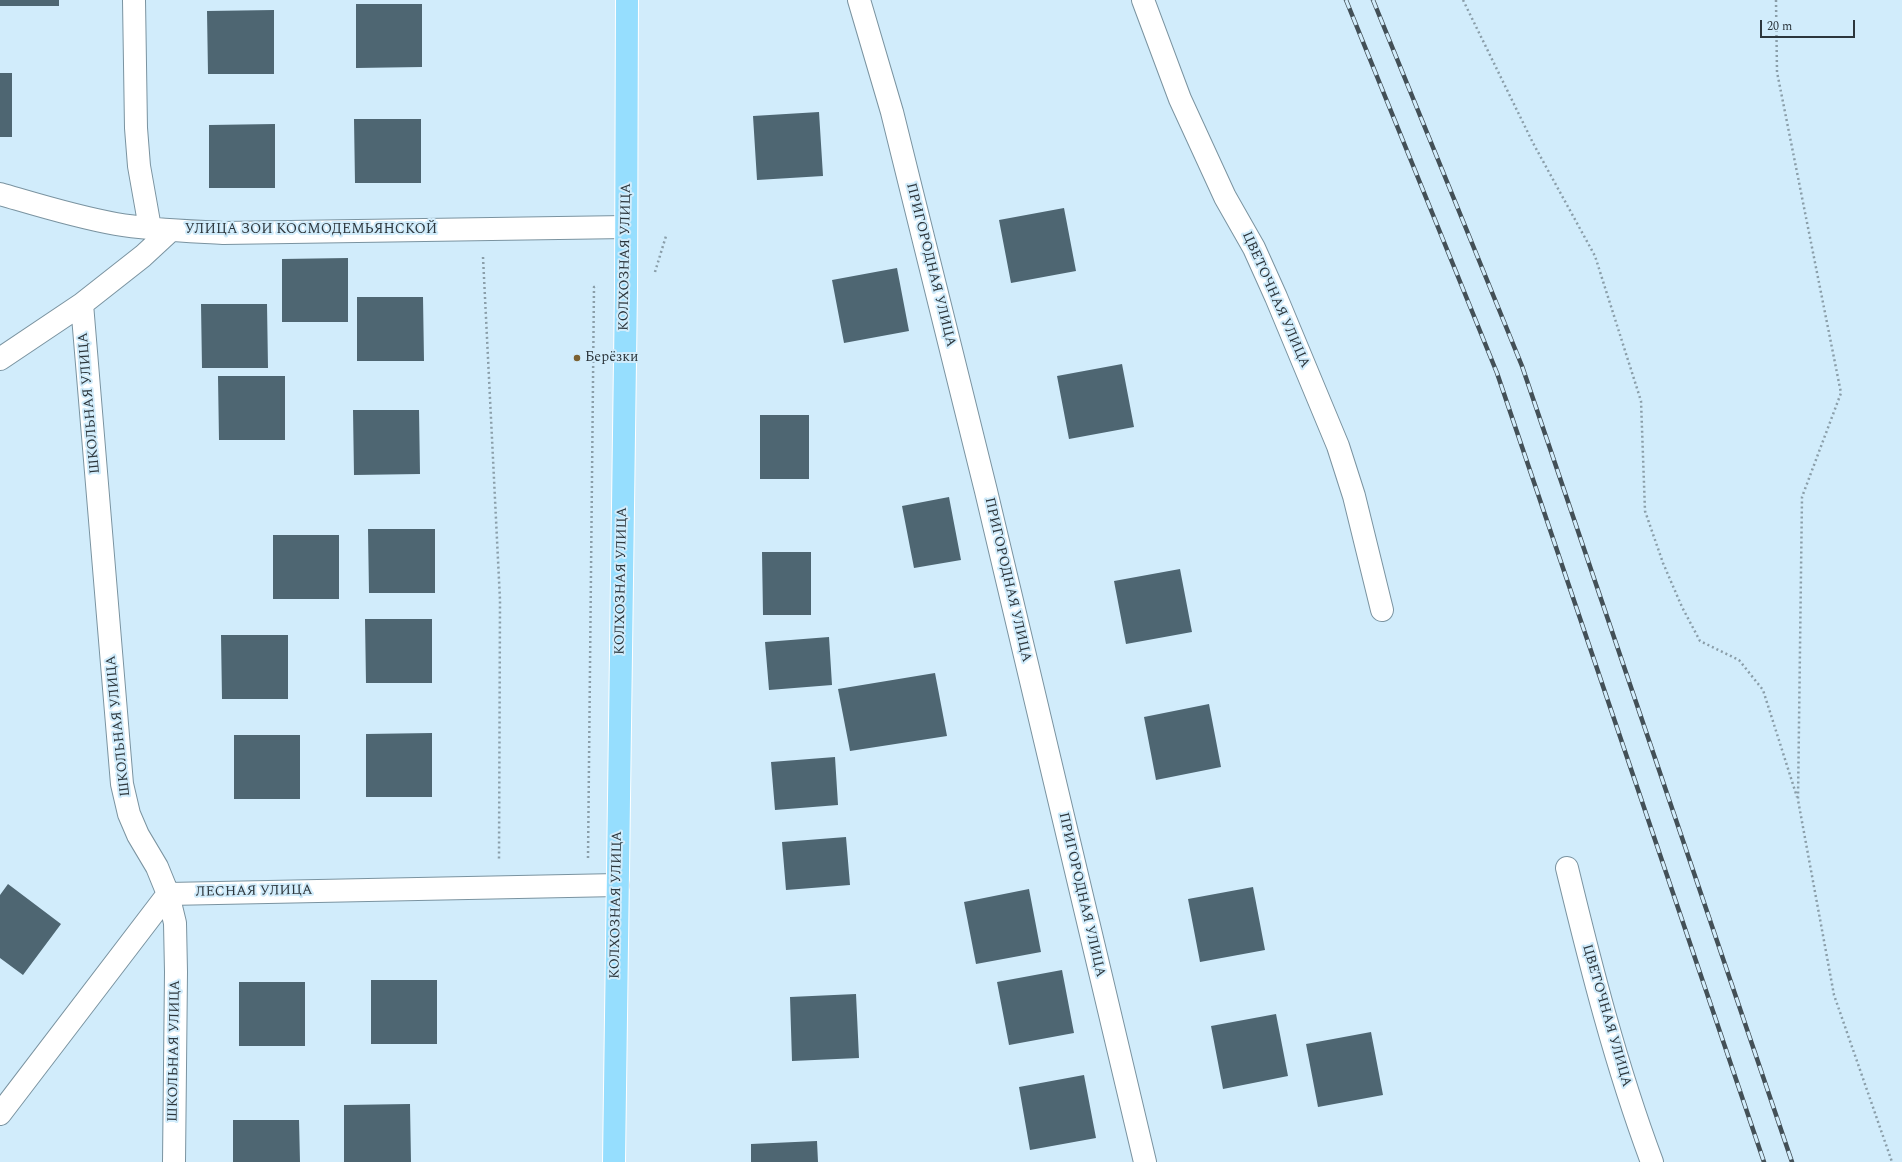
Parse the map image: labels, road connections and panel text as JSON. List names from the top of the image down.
{
  "streets": {
    "main road": ["КОЛХОЗНАЯ УЛИЦА"],
    "street": [
      "УЛИЦА ЗОИ КОСМОДЕМЬЯНСКОЙ",
      "ПРИГОРОДНАЯ УЛИЦА",
      "ЦВЕТОЧНАЯ УЛИЦА",
      "ШКОЛЬНАЯ УЛИЦА",
      "ЛЕСНАЯ УЛИЦА"
    ]
  },
  "crossings": [
    ["УЛИЦА ЗОИ КОСМОДЕМЬЯНСКОЙ", "КОЛХОЗНАЯ УЛИЦА"],
    ["КОЛХОЗНАЯ УЛИЦА", "ЛЕСНАЯ УЛИЦА"],
    ["ШКОЛЬНАЯ УЛИЦА", "ЛЕСНАЯ УЛИЦА"]
  ],
  "places": ["Берёзки"],
  "scale_bar": "20 m"
}
